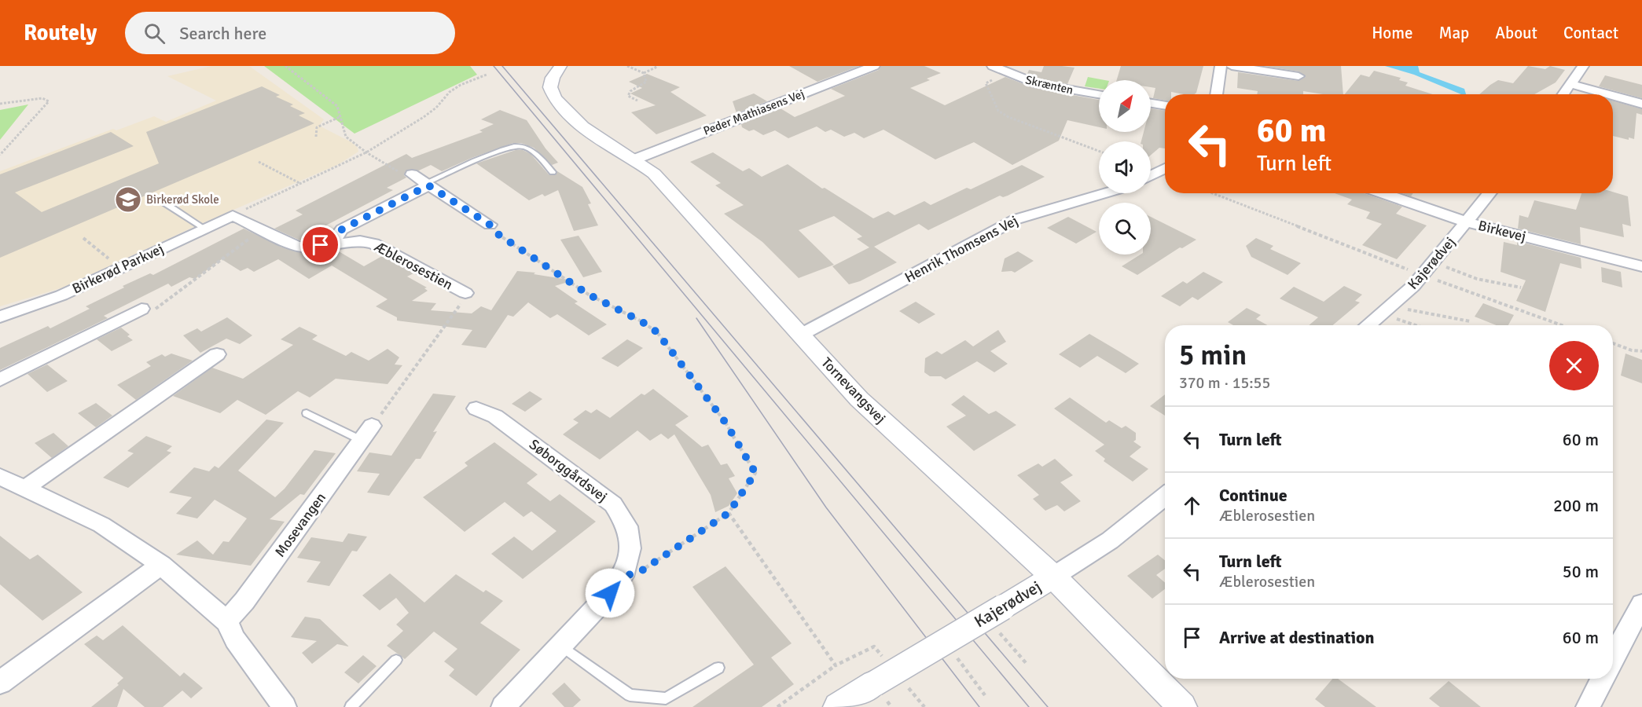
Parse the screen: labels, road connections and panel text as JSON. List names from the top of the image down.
{
  "streets": {
    "street": [
      "Skrænten",
      "Peder Mathiasens Vej",
      "Birkevej",
      "Henrik Thomsens Vej",
      "Kajerødvej",
      "Æblerosestien",
      "Birkerød Parkvej",
      "Tornevangsvej",
      "Søborggårdsvej",
      "Mosevangen"
    ]
  },
  "crossings": [
    ["Peder Mathiasens Vej", "Tornevangsvej"],
    ["Birkevej", "Kajerødvej"],
    ["Henrik Thomsens Vej", "Tornevangsvej"],
    ["Kajerødvej", "Tornevangsvej"],
    ["Æblerosestien", "Birkerød Parkvej"]
  ],
  "places": {
    "school or university": ["Birkerød Skole"]
  },
  "north": "top right",
  "page": {
    "header": "Routely",
    "search": "Search here",
    "nav": [
      "Home",
      "Map",
      "About",
      "Contact"
    ],
    "turn": ["60 m", "Turn left"],
    "heading": ["5 min", "370 m · 15:55"],
    "list": [
      {
        "name": "Turn left",
        "value": "60 m"
      },
      {
        "name": "Continue",
        "note": "Æblerosestien",
        "value": "200 m"
      },
      {
        "name": "Turn left",
        "note": "Æblerosestien",
        "value": "50 m"
      },
      {
        "name": "Arrive at destination",
        "value": "60 m"
      }
    ]
  }
}
